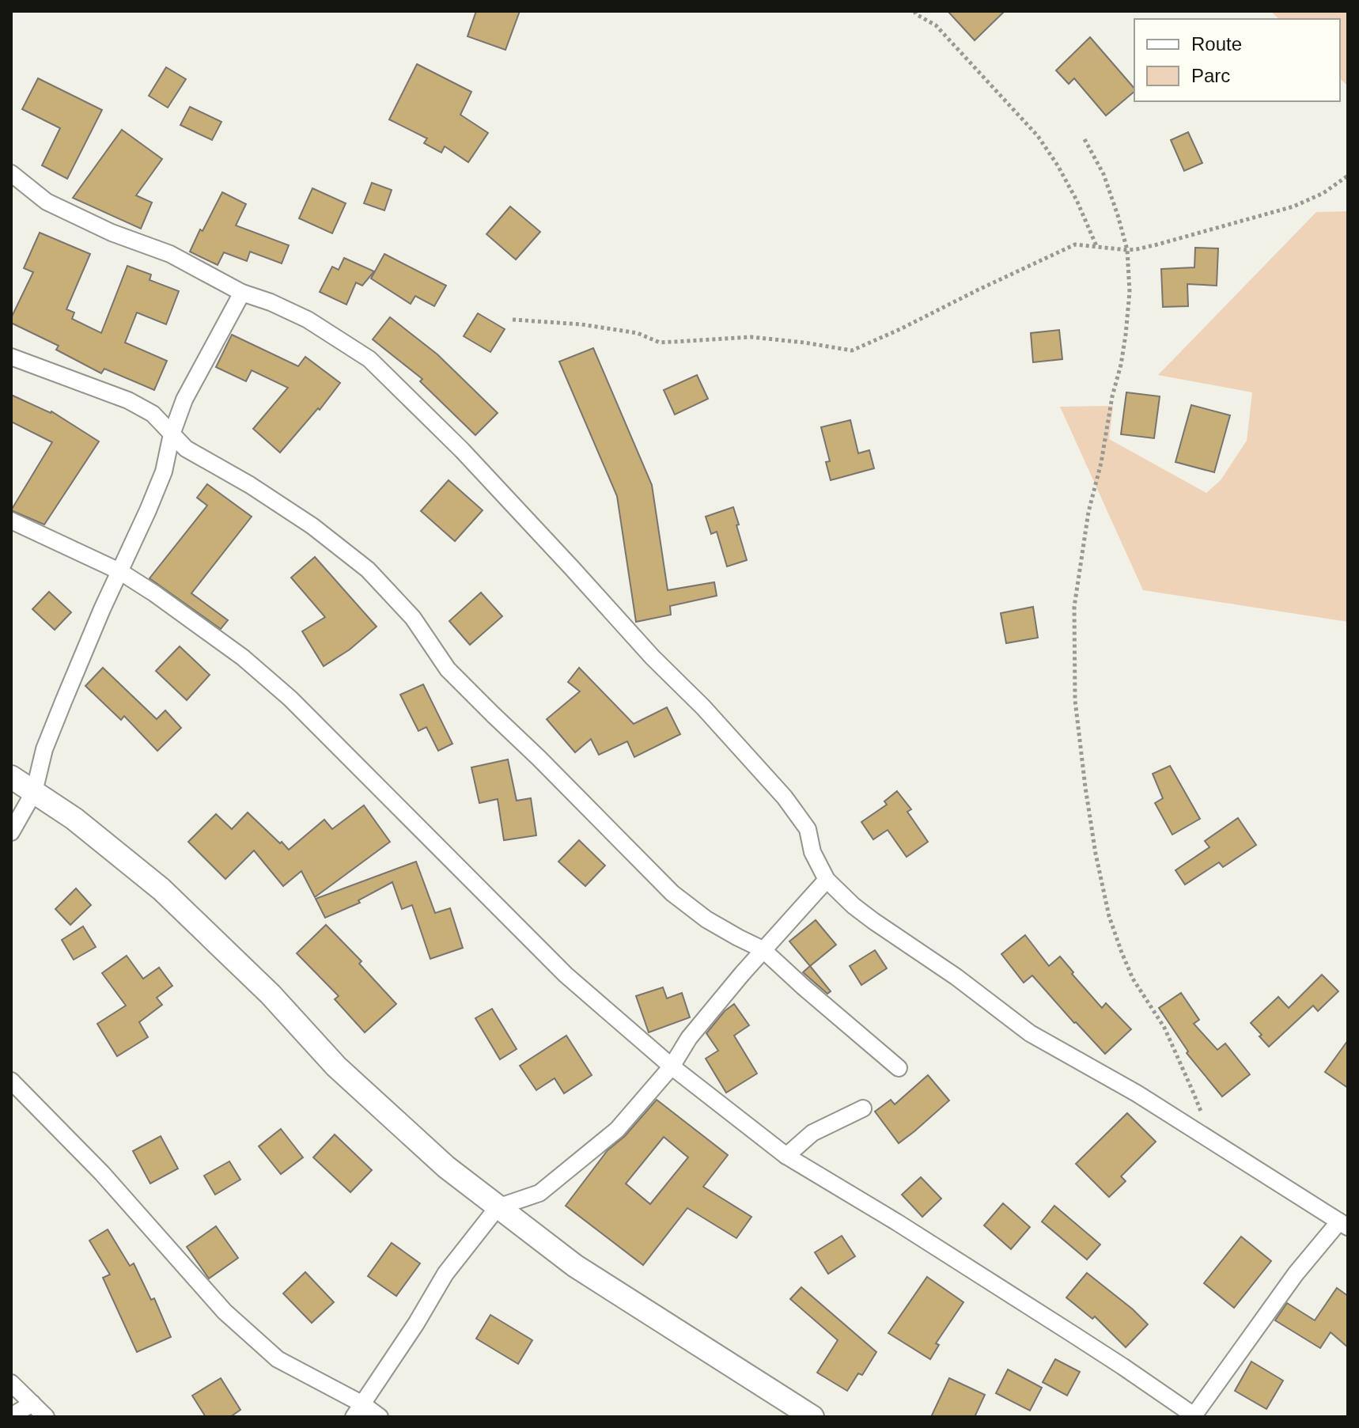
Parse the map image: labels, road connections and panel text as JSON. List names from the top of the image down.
{
  "legend": ["Route", "Parc"]
}
